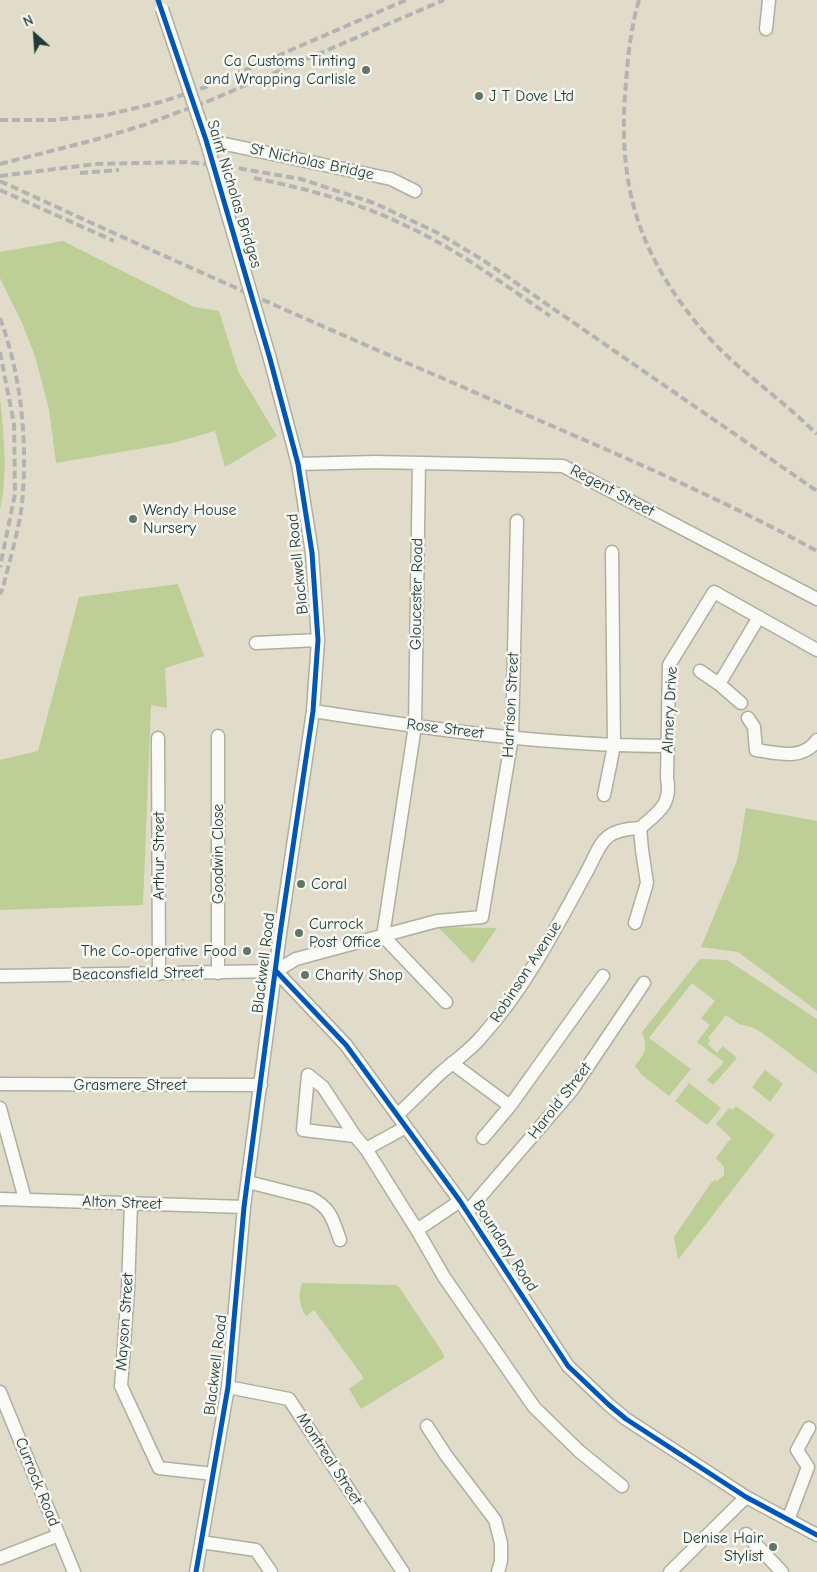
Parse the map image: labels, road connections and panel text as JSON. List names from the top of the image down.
{
  "streets": {
    "street": [
      "St Nicholas Bridge",
      "Saint Nicholas Bridges",
      "Regent Street",
      "Blackwell Road",
      "Gloucester Road",
      "Harrison Street",
      "Almery Drive",
      "Rose Street",
      "Goodwin Close",
      "Arthur Street",
      "Robinson Avenue",
      "Beaconsfield Street",
      "Grasmere Street",
      "Harold Street",
      "Alton Street",
      "Boundary Road",
      "Mayson Street",
      "Montreal Street",
      "Currock Road"
    ]
  },
  "crossings": [
    ["St Nicholas Bridge", "Saint Nicholas Bridges"],
    ["Saint Nicholas Bridges", "Blackwell Road"],
    ["Regent Street", "Blackwell Road"],
    ["Regent Street", "Gloucester Road"],
    ["Blackwell Road", "Rose Street"],
    ["Blackwell Road", "Beaconsfield Street"],
    ["Blackwell Road", "Grasmere Street"],
    ["Blackwell Road", "Alton Street"],
    ["Blackwell Road", "Boundary Road"],
    ["Blackwell Road", "Mayson Street"],
    ["Blackwell Road", "Montreal Street"],
    ["Gloucester Road", "Harrison Street"],
    ["Gloucester Road", "Rose Street"],
    ["Harrison Street", "Rose Street"],
    ["Almery Drive", "Rose Street"],
    ["Almery Drive", "Robinson Avenue"],
    ["Goodwin Close", "Beaconsfield Street"],
    ["Arthur Street", "Beaconsfield Street"],
    ["Robinson Avenue", "Boundary Road"],
    ["Beaconsfield Street", "Boundary Road"],
    ["Harold Street", "Boundary Road"],
    ["Alton Street", "Mayson Street"]
  ],
  "places": [
    "Ca Customs Tinting and Wrapping Carlisle",
    "J T Dove Ltd",
    "Wendy House Nursery",
    "Coral",
    "Currock Post Office",
    "The Co-operative Food",
    "Charity Shop",
    "Denise Hair Stylist"
  ],
  "north": "top left"
}
